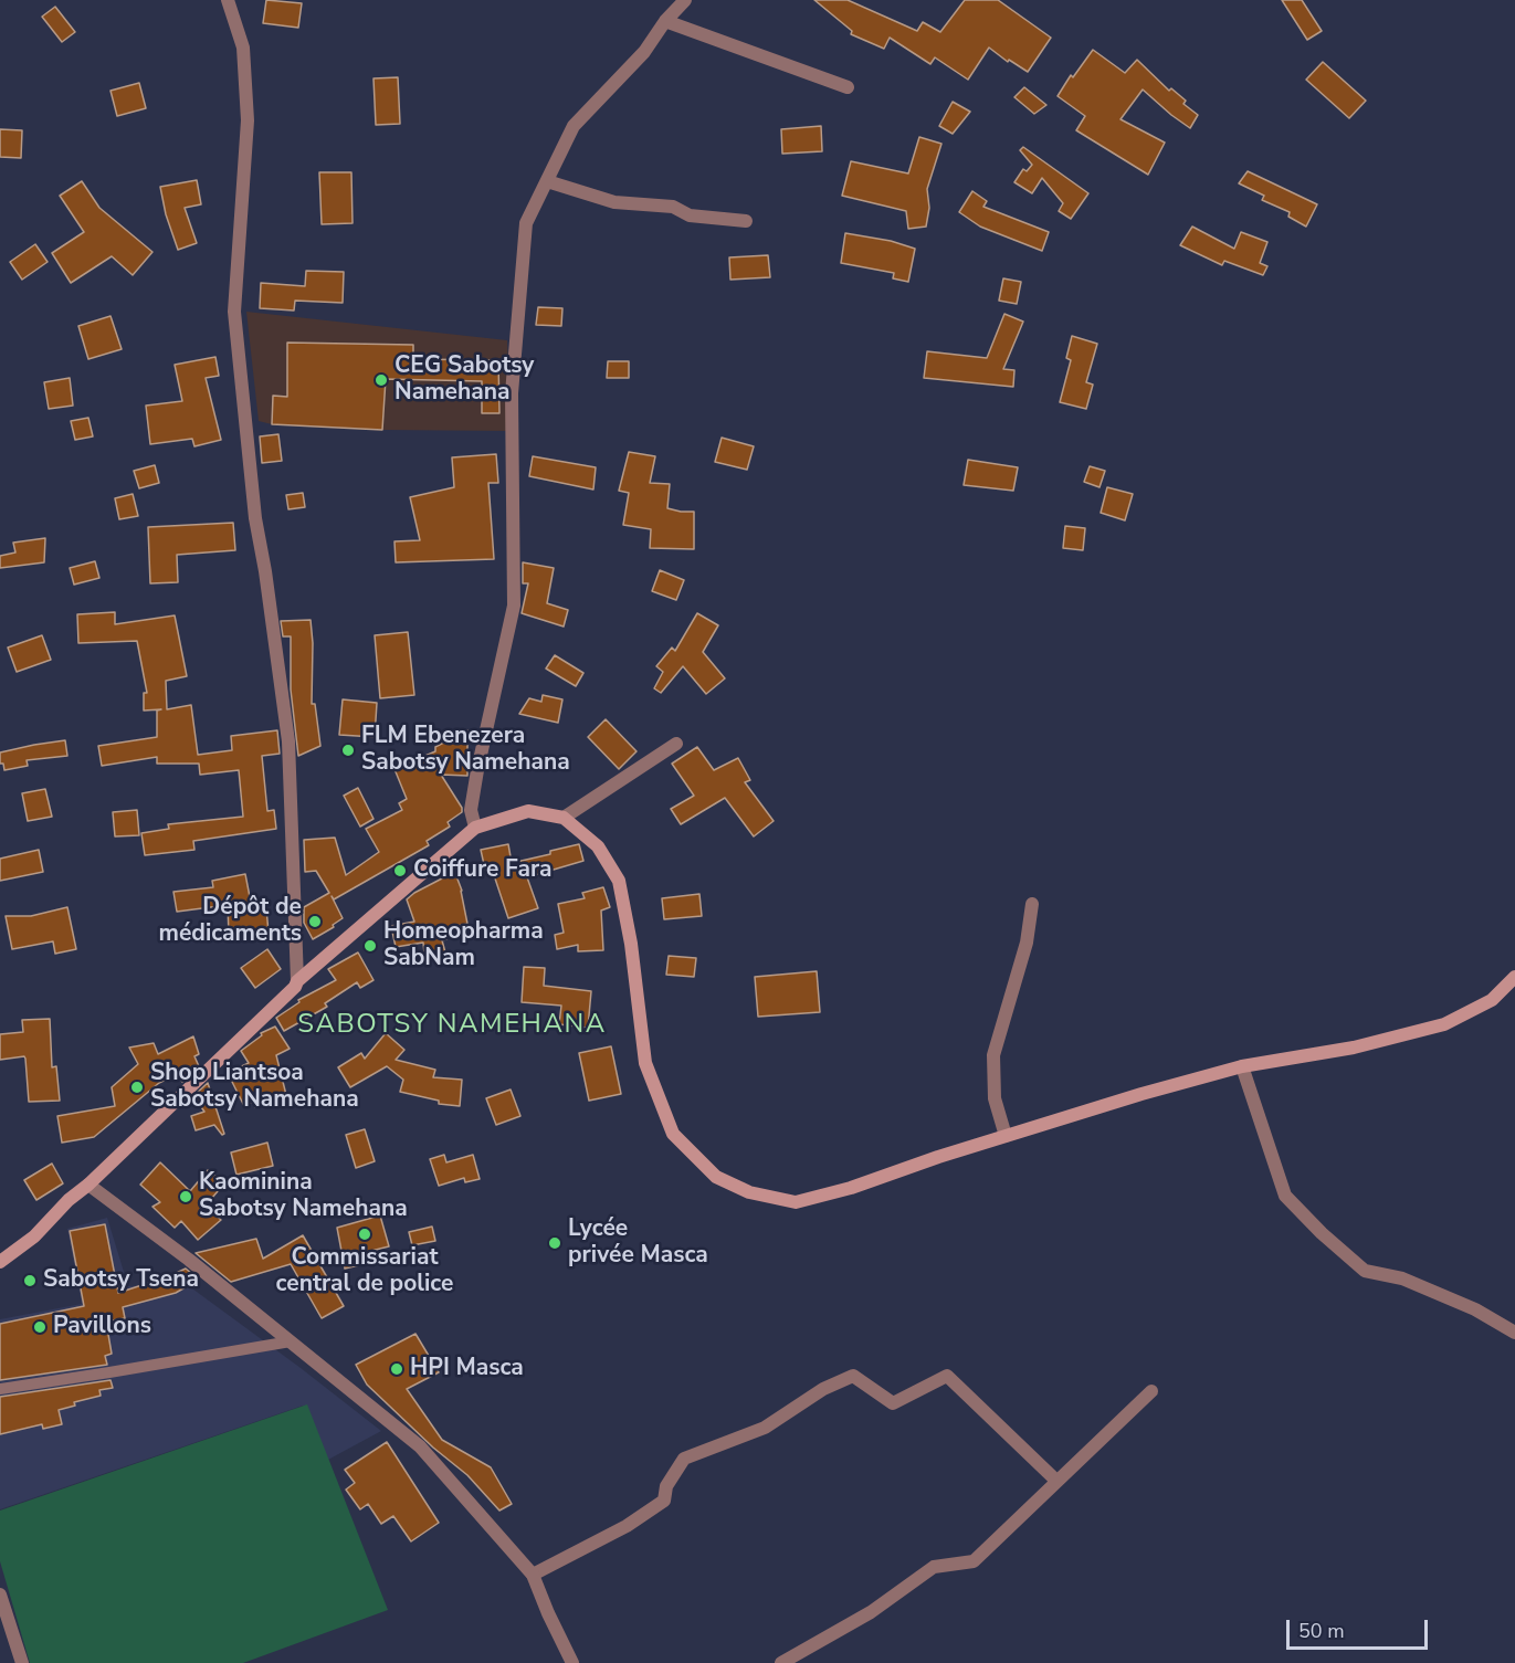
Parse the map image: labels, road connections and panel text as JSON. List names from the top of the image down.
{
  "districts": ["SABOTSY NAMEHANA"],
  "places": [
    "CEG Sabotsy Namehana",
    "FLM Ebenezera Sabotsy Namehana",
    "Coiffure Fara",
    "Dépôt de médicaments",
    "Homeopharma SabNam",
    "Shop Liantsoa Sabotsy Namehana",
    "Kaominina Sabotsy Namehana",
    "Commissariat central de police",
    "Lycée privée Masca",
    "Sabotsy Tsena",
    "Pavillons",
    "HPI Masca"
  ],
  "scale_bar": "50 m"
}
